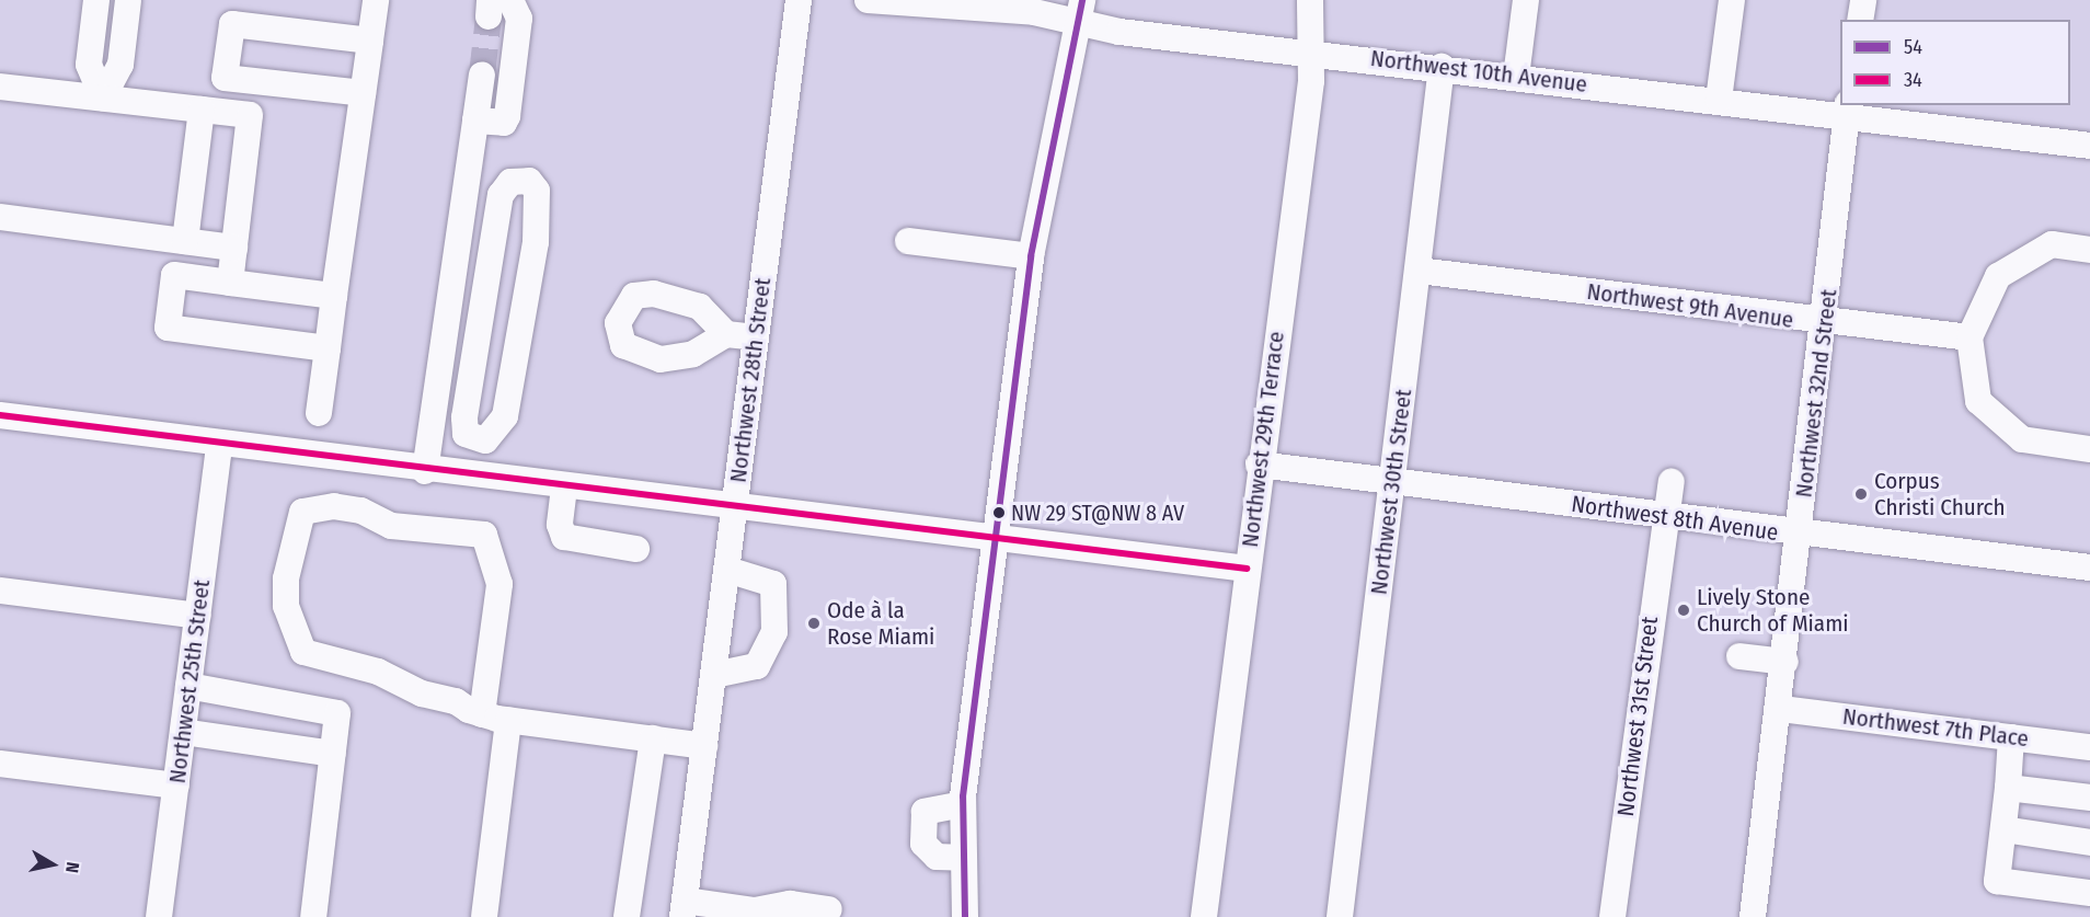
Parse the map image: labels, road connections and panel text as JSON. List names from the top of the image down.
{
  "streets": {
    "street": [
      "Northwest 10th Avenue",
      "Northwest 9th Avenue",
      "Northwest 28th Street",
      "Northwest 32nd Street",
      "Northwest 29th Terrace",
      "Northwest 30th Street",
      "Northwest 8th Avenue",
      "Northwest 25th Street",
      "Northwest 31st Street",
      "Northwest 7th Place"
    ]
  },
  "crossings": [
    ["Northwest 10th Avenue", "Northwest 32nd Street"],
    ["Northwest 10th Avenue", "Northwest 29th Terrace"],
    ["Northwest 10th Avenue", "Northwest 30th Street"],
    ["Northwest 9th Avenue", "Northwest 32nd Street"],
    ["Northwest 9th Avenue", "Northwest 30th Street"],
    ["Northwest 32nd Street", "Northwest 8th Avenue"],
    ["Northwest 32nd Street", "Northwest 7th Place"],
    ["Northwest 29th Terrace", "Northwest 8th Avenue"],
    ["Northwest 30th Street", "Northwest 8th Avenue"],
    ["Northwest 8th Avenue", "Northwest 31st Street"]
  ],
  "places": [
    "Corpus Christi Church",
    "NW 29 ST@NW 8 AV",
    "Lively Stone Church of Miami",
    "Ode à la Rose Miami"
  ],
  "lines": ["transit line 54", "transit line 34"],
  "legend": ["54", "34"],
  "north": "right"
}
